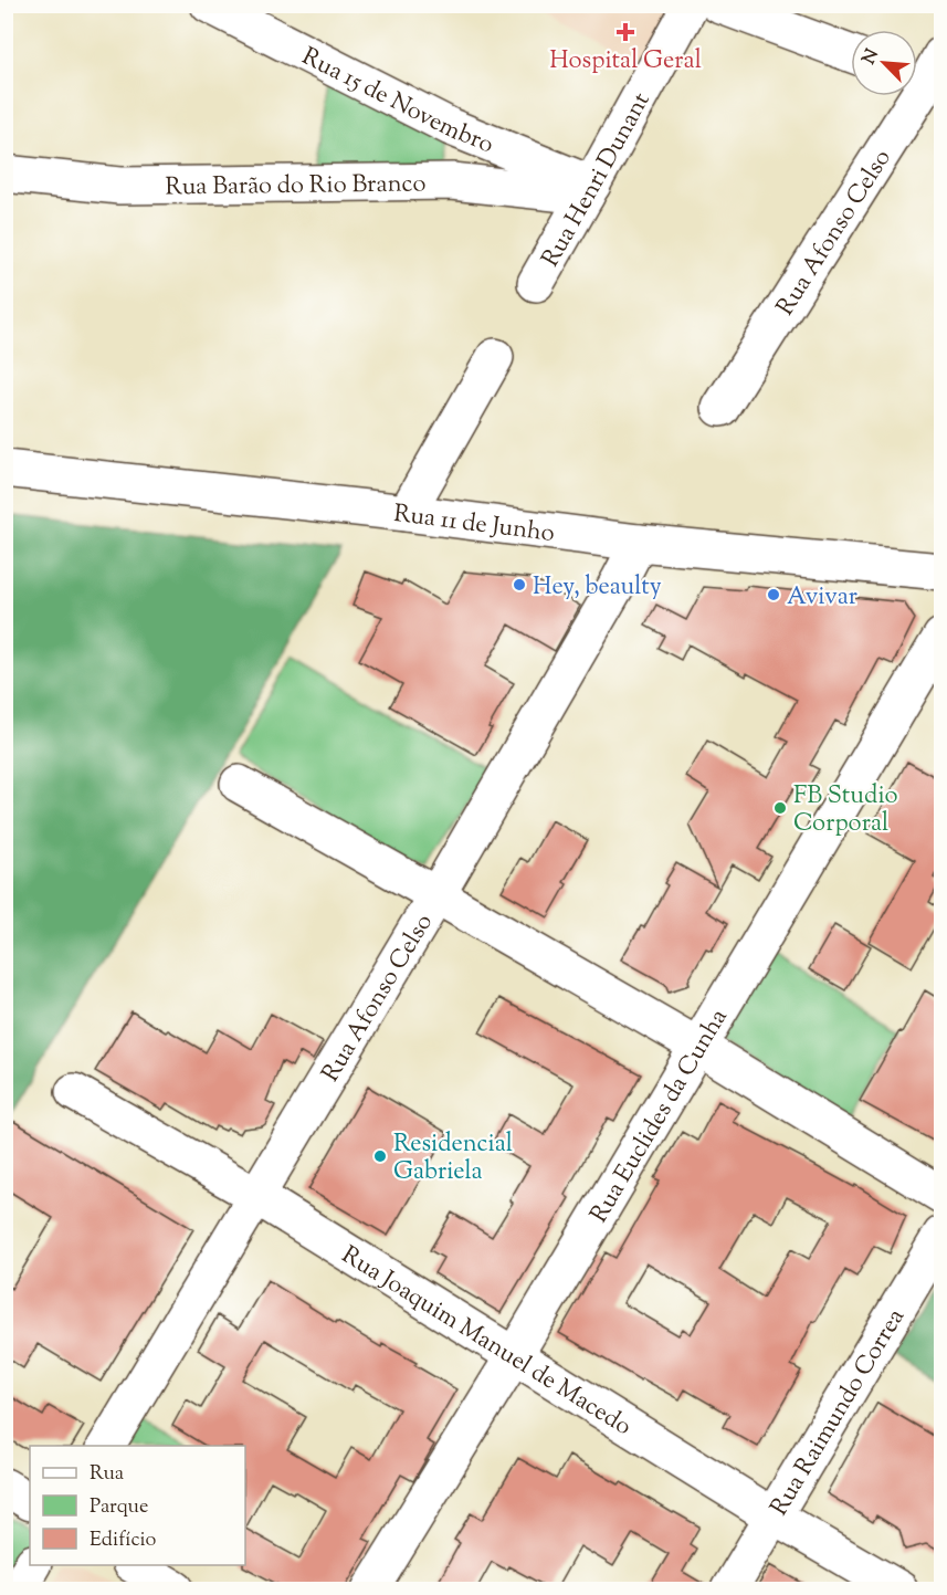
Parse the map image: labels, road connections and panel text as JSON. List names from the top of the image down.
{
  "streets": {
    "street": [
      "Rua 15 de Novembro",
      "Rua Henri Dunant",
      "Rua Barão do Rio Branco",
      "Rua Afonso Celso",
      "Rua 11 de Junho",
      "Rua Euclides da Cunha",
      "Rua Joaquim Manuel de Macedo",
      "Rua Raimundo Correa"
    ]
  },
  "crossings": [
    ["Rua 15 de Novembro", "Rua Henri Dunant"],
    ["Rua 15 de Novembro", "Rua Barão do Rio Branco"],
    ["Rua Henri Dunant", "Rua Barão do Rio Branco"],
    ["Rua Afonso Celso", "Rua 11 de Junho"],
    ["Rua Afonso Celso", "Rua Joaquim Manuel de Macedo"],
    ["Rua Euclides da Cunha", "Rua Joaquim Manuel de Macedo"],
    ["Rua Joaquim Manuel de Macedo", "Rua Raimundo Correa"]
  ],
  "places": {
    "health": ["Hospital Geral"],
    "other": [
      "Hey, beaulty",
      "Avivar",
      "FB Studio Corporal",
      "Residencial Gabriela"
    ]
  },
  "legend": ["Rua", "Parque", "Edifício"],
  "north": "top left"
}
